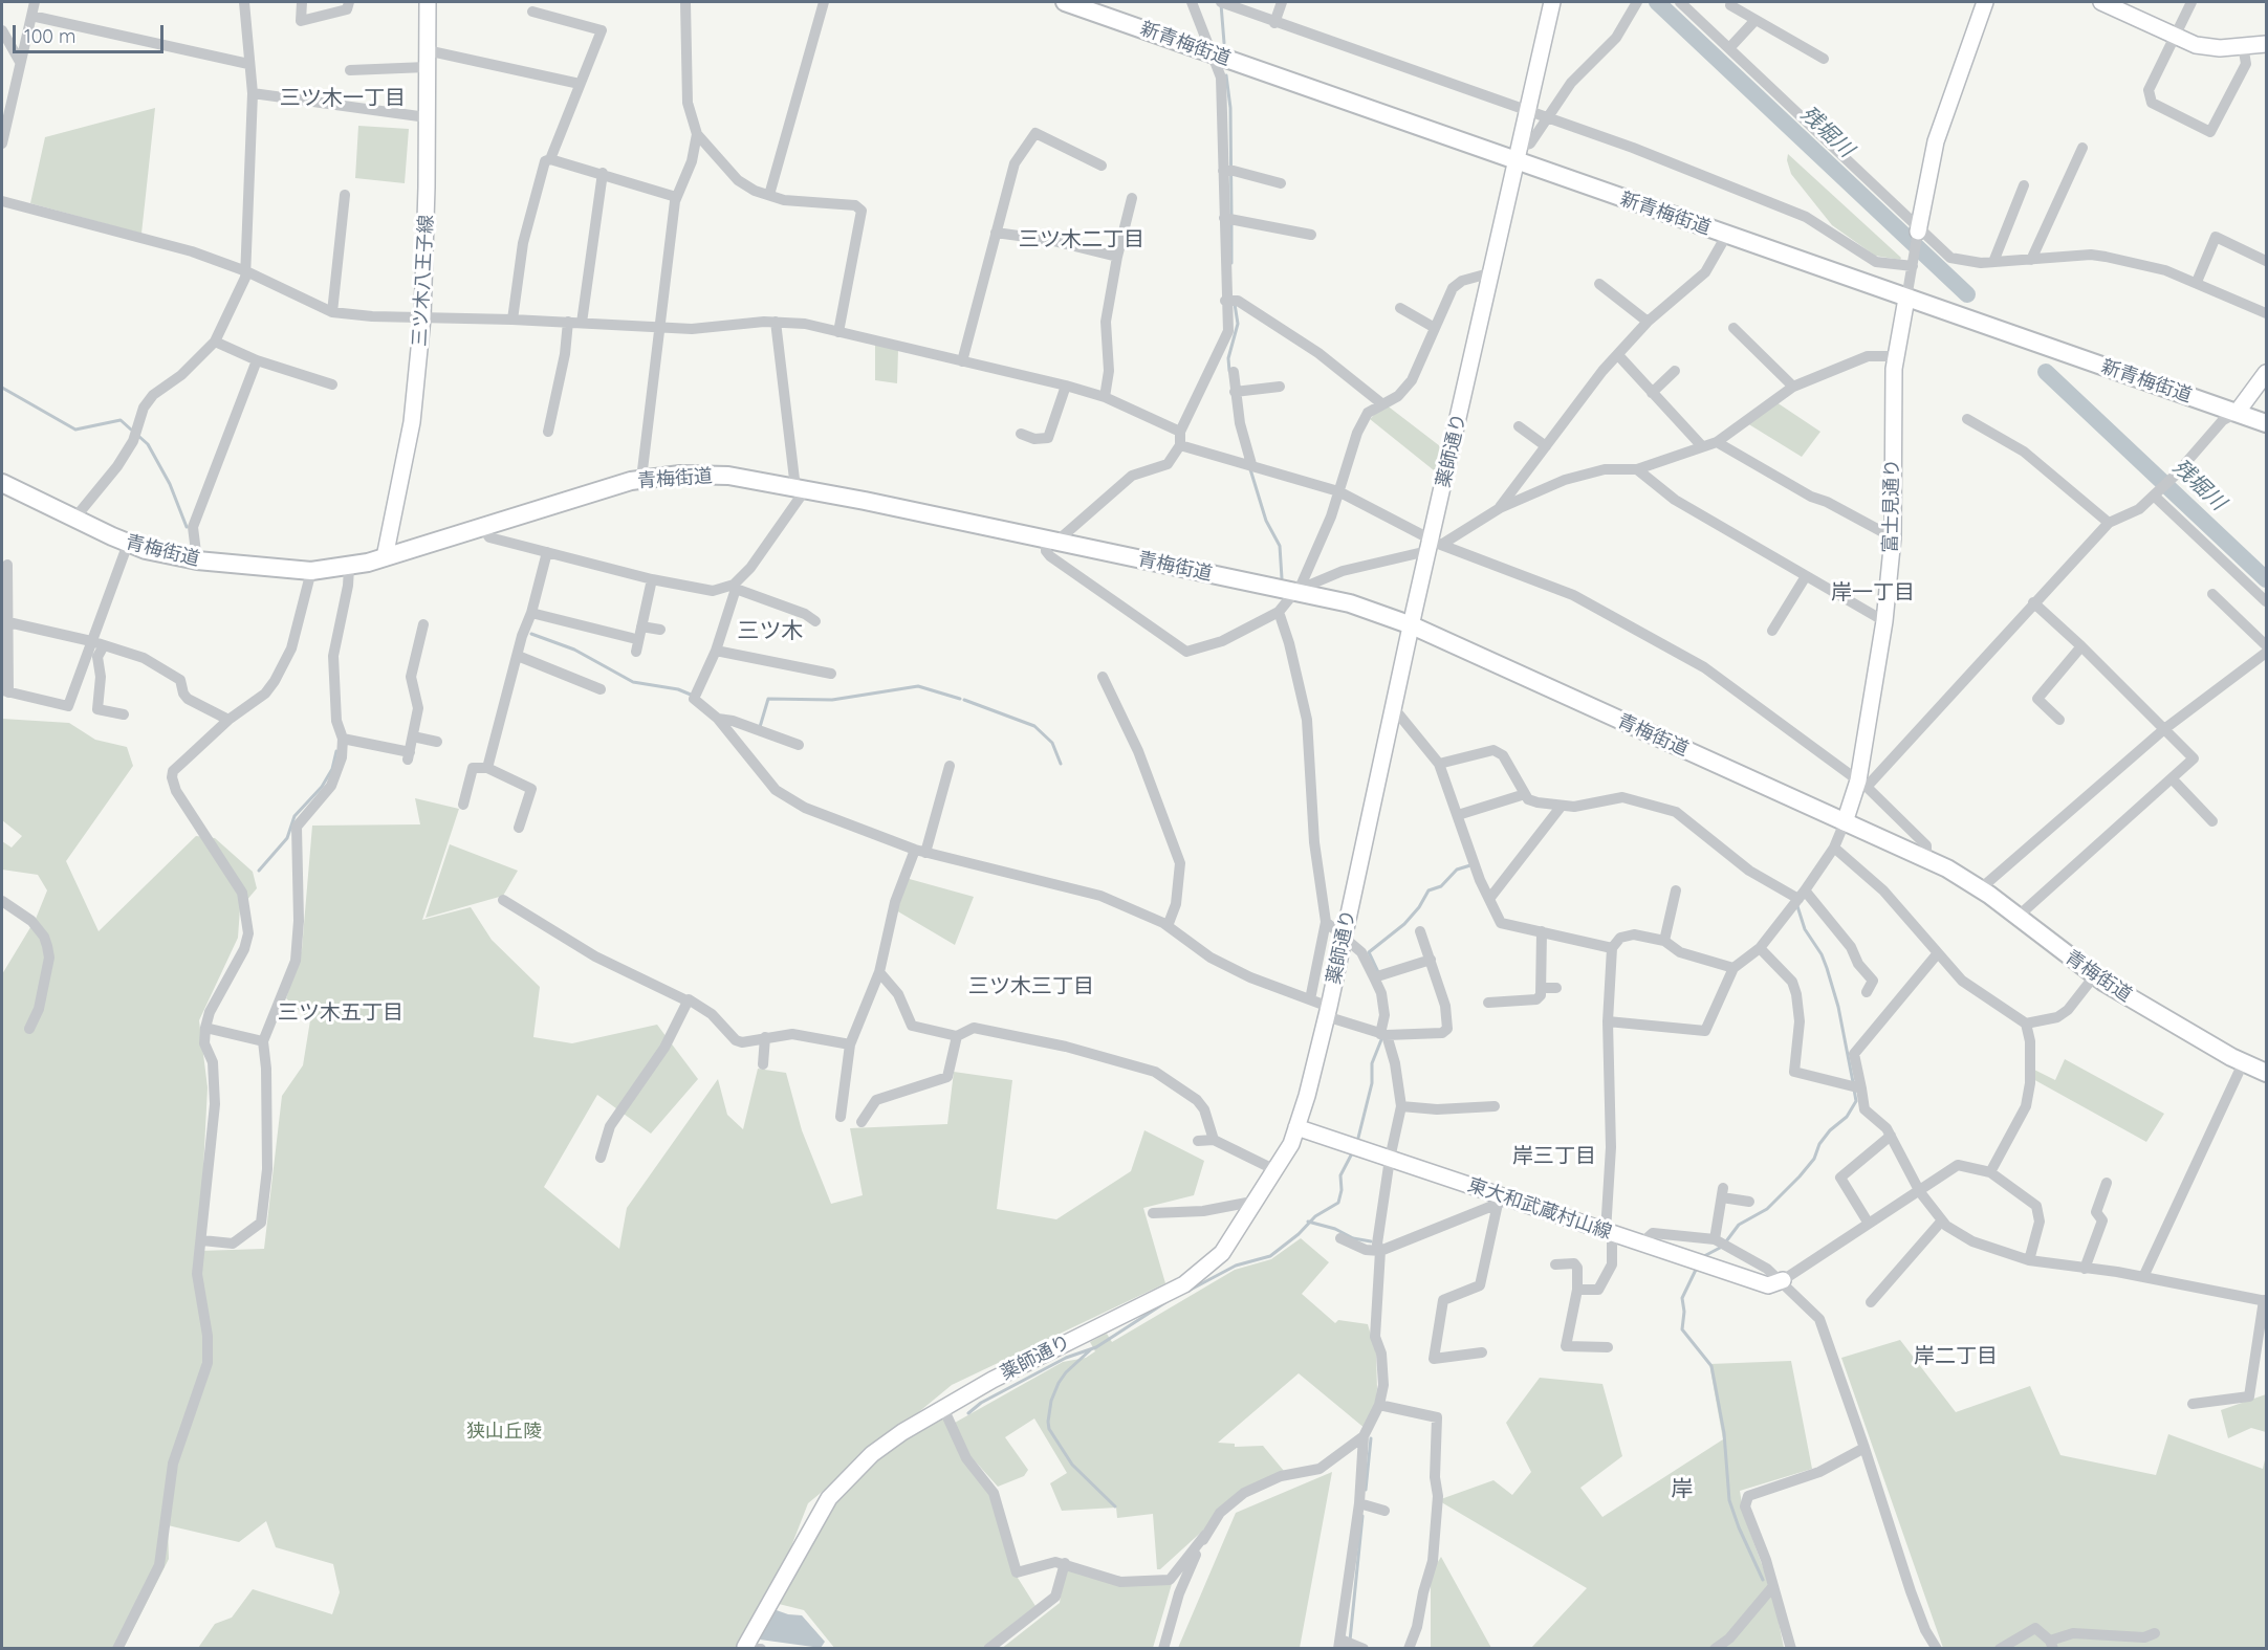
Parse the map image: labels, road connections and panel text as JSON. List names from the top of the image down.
{
  "streets": {
    "main road": ["新青梅街道", "青梅街道"],
    "street": [
      "三ツ木八王子線",
      "薬師通り",
      "富士見通り",
      "東大和武蔵村山線"
    ]
  },
  "crossings": [
    ["新青梅街道", "薬師通り"],
    ["新青梅街道", "富士見通り"],
    ["三ツ木八王子線", "青梅街道"],
    ["薬師通り", "青梅街道"],
    ["薬師通り", "東大和武蔵村山線"],
    ["青梅街道", "富士見通り"]
  ],
  "districts": [
    "三ツ木一丁目",
    "三ツ木二丁目",
    "岸一丁目",
    "三ツ木",
    "三ツ木三丁目",
    "三ツ木五丁目",
    "岸三丁目",
    "岸二丁目",
    "岸"
  ],
  "water": ["残堀川"],
  "parks": ["狭山丘陵"],
  "scale_bar": "100 m"
}
